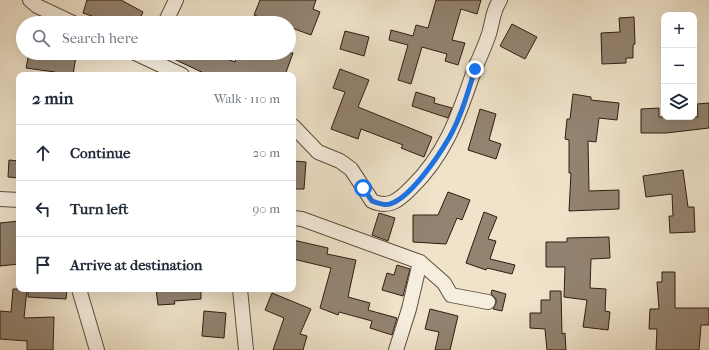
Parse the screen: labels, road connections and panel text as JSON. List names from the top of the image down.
{
  "page": {
    "map_buttons": ["+", "−"],
    "search": "Search here",
    "heading": ["2 min", "Walk · 110 m"],
    "list": [
      ["Continue", "20 m"],
      ["Turn left", "90 m"],
      "Arrive at destination"
    ]
  }
}
